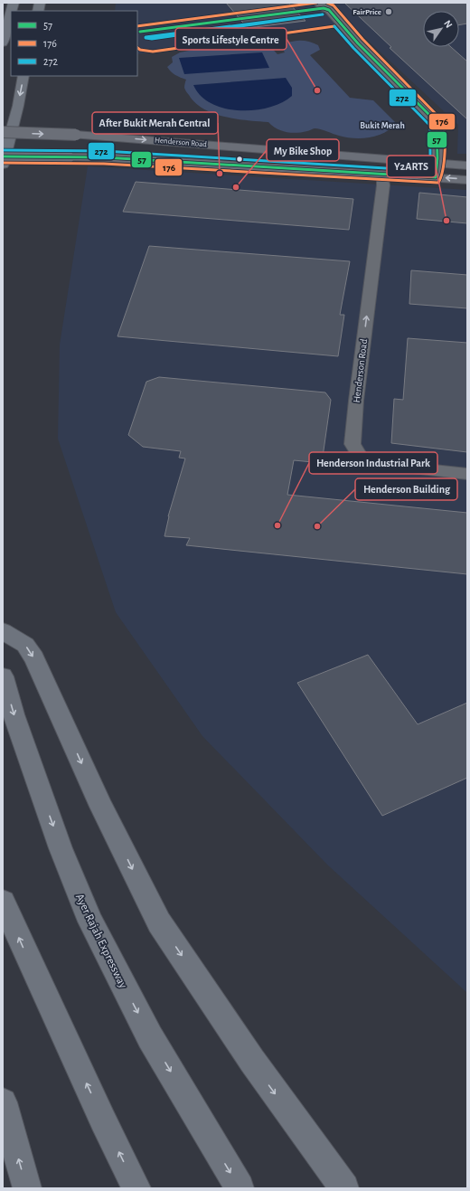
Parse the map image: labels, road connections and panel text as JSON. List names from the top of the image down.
{
  "streets": {
    "highway": ["Ayer Rajah Expressway"],
    "main road": ["Henderson Road"]
  },
  "districts": ["Bukit Merah"],
  "places": [
    "FairPrice",
    "Sports Lifestyle Centre",
    "After Bukit Merah Central",
    "My Bike Shop",
    "Y2ARTS",
    "Henderson Industrial Park",
    "Henderson Building"
  ],
  "lines": ["transit line 176", "transit line 57", "transit line 272"],
  "legend": ["57", "176", "272"],
  "north": "top right"
}
